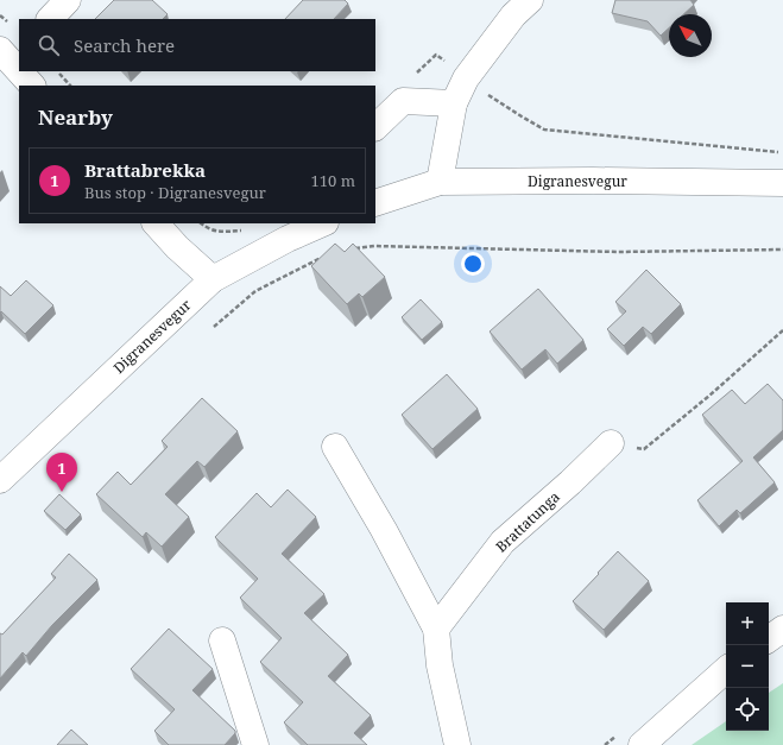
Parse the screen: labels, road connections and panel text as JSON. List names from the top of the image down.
{
  "streets": {
    "street": ["Digranesvegur", "Brattatunga"]
  },
  "north": "top left",
  "page": {
    "search": "Search here",
    "heading": "Nearby",
    "list": [
      {
        "mark": "1",
        "name": "Brattabrekka",
        "note": "Bus stop · Digranesvegur",
        "value": "110 m"
      }
    ],
    "pins": "1",
    "map_buttons": ["+", "−"]
  }
}
